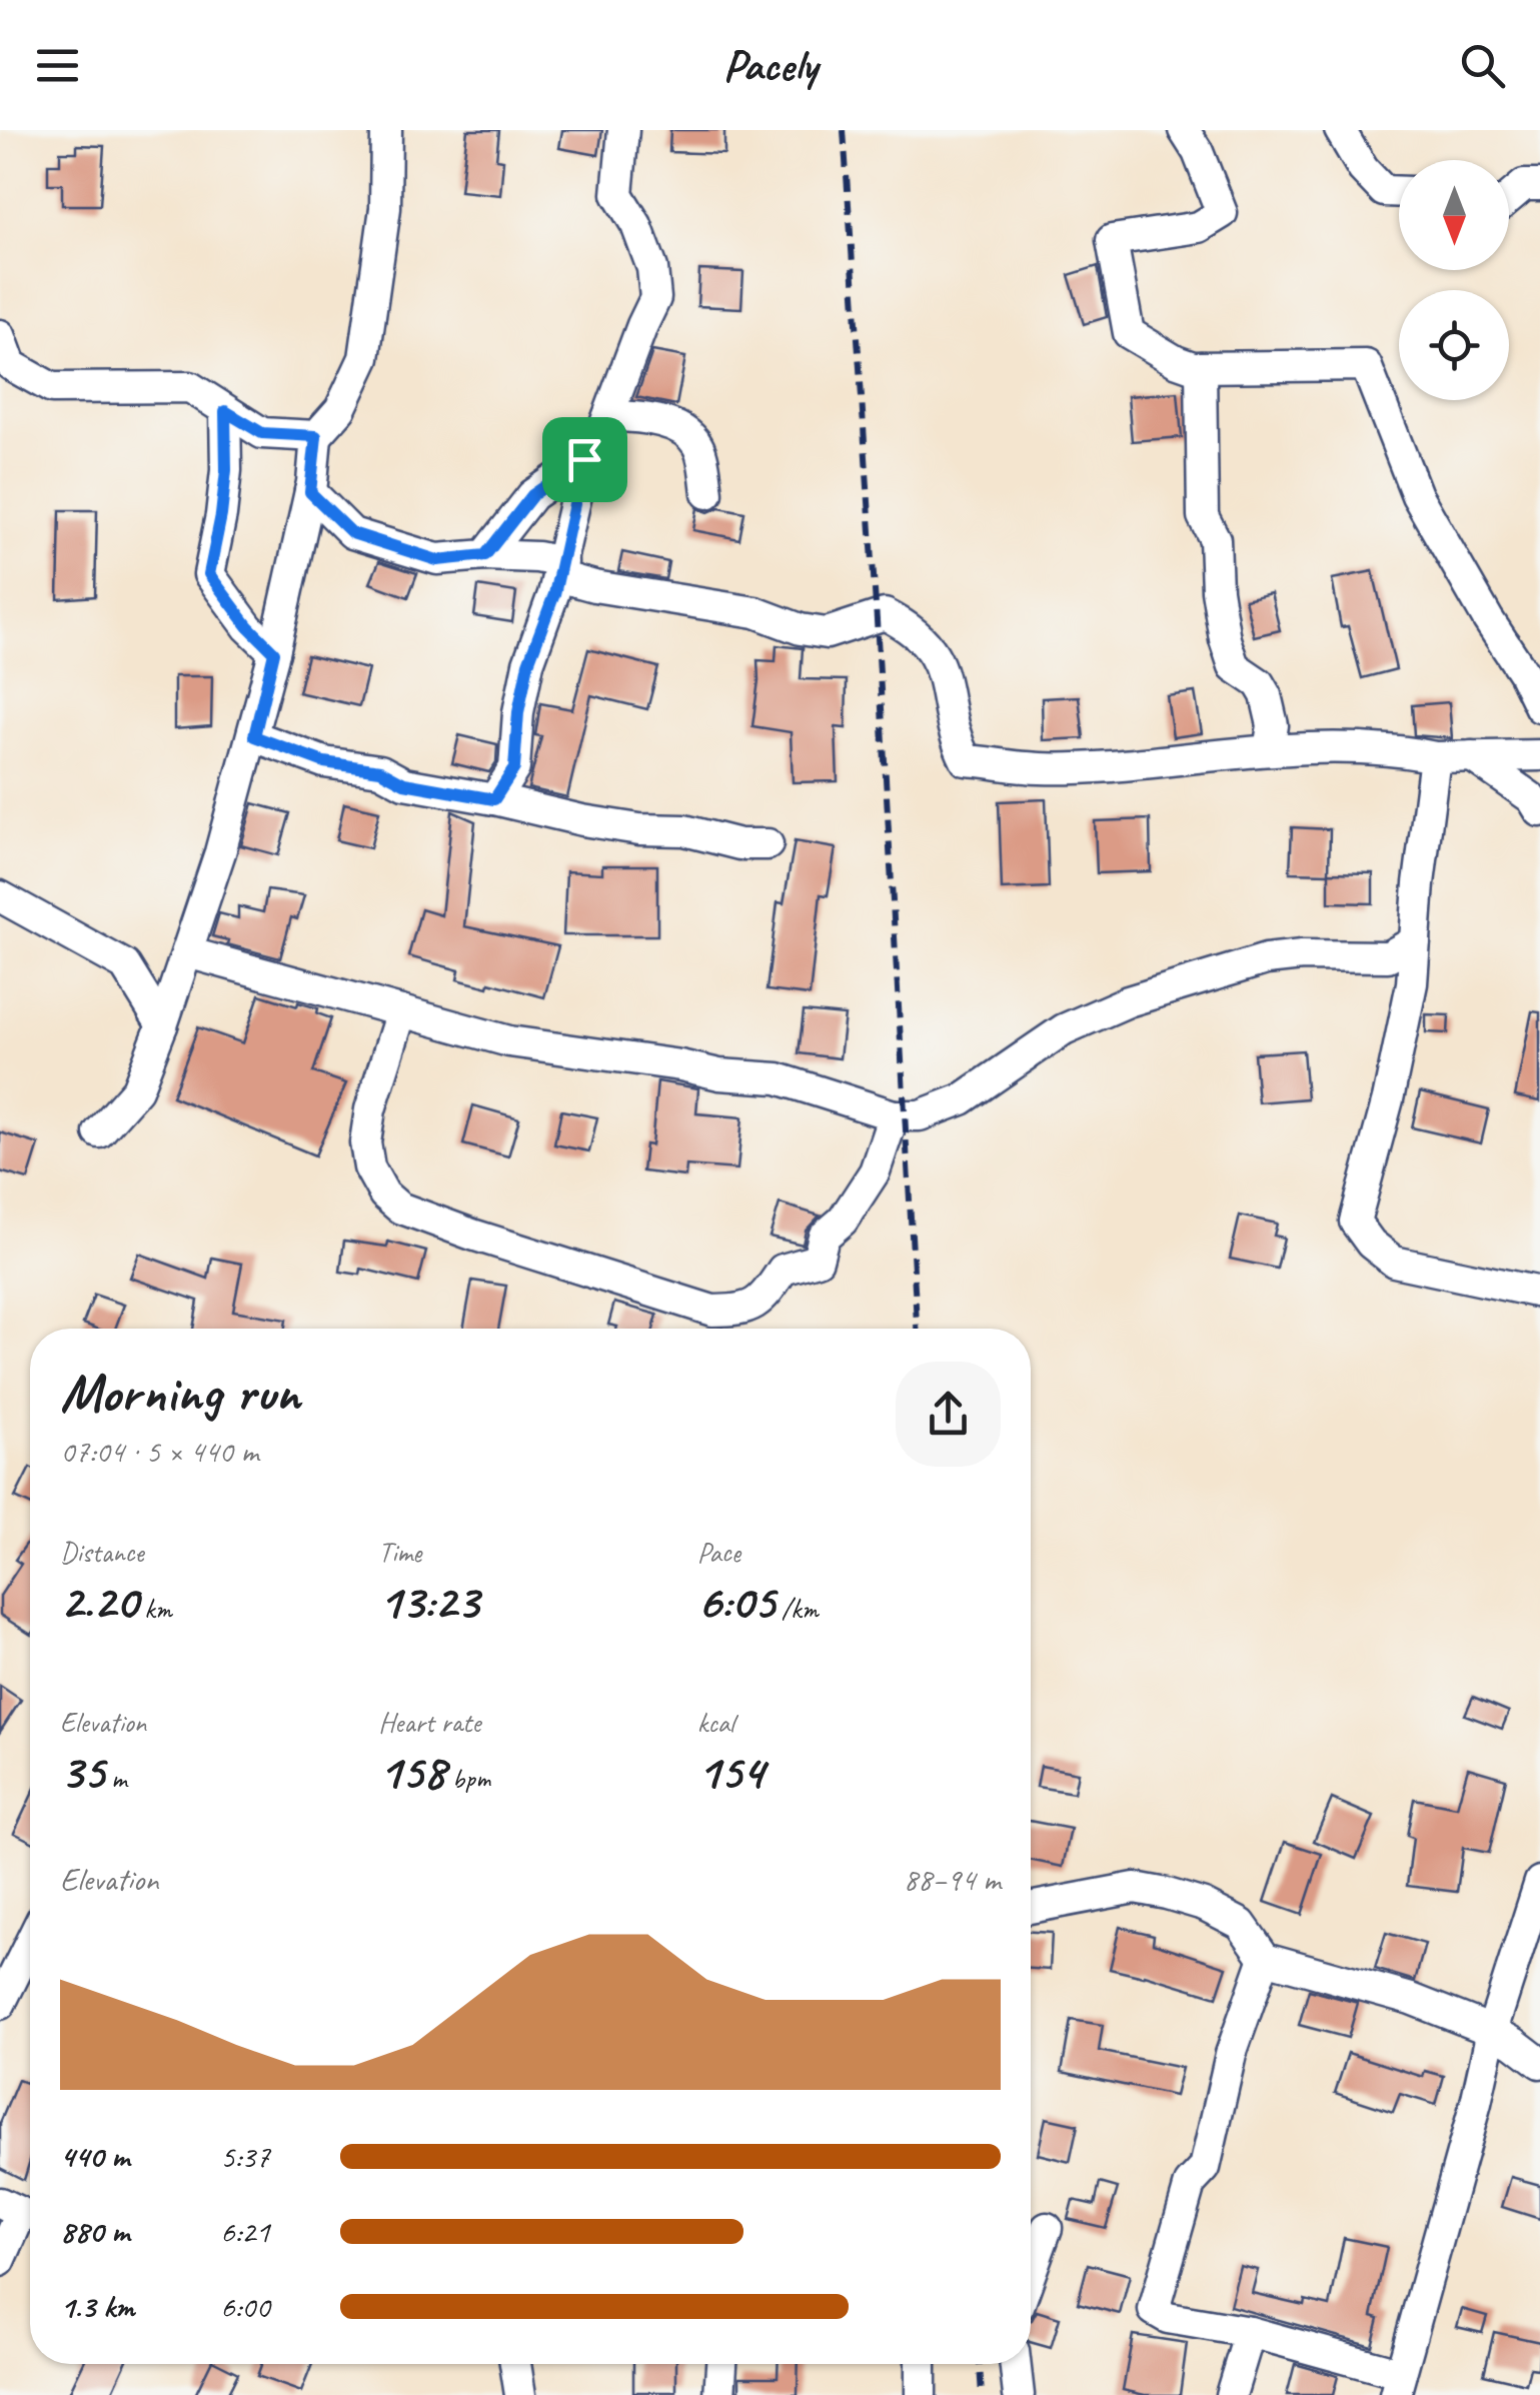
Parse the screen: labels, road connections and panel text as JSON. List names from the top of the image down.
{
  "north": "bottom",
  "page": {
    "header": "Pacely",
    "heading": ["Morning run", "07:04 · 5 × 440 m"],
    "stats": [
      ["Distance", "2.20 km"],
      ["Time", "13:23"],
      ["Pace", "6:05 /km"],
      ["Elevation", "35 m"],
      ["Heart rate", "158 bpm"],
      ["kcal", "154"]
    ],
    "chart": ["Elevation", "88–94 m"],
    "list": [
      {
        "name": "440 m",
        "note": "5:37"
      },
      {
        "name": "880 m",
        "note": "6:21"
      },
      {
        "name": "1.3 km",
        "note": "6:00"
      }
    ]
  }
}
